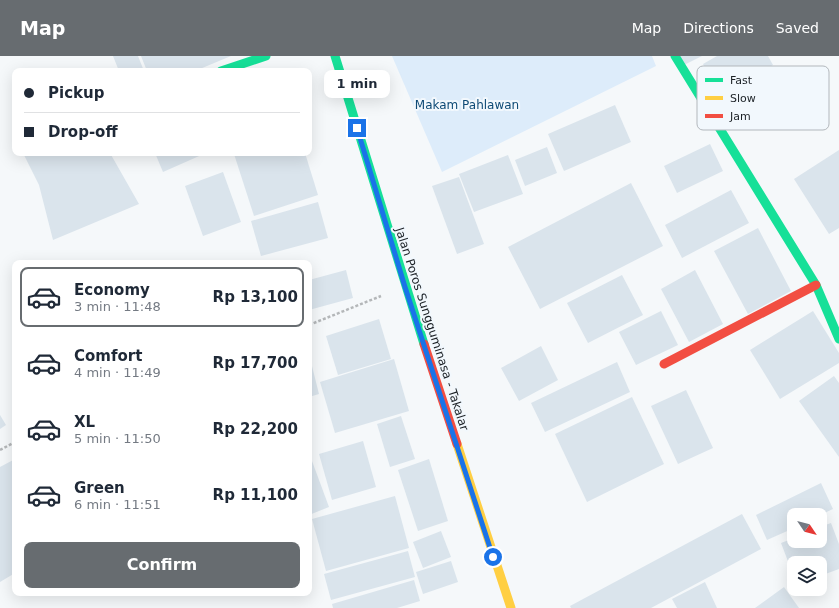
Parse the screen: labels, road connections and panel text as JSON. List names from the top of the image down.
{
  "streets": {
    "main road": ["Jalan Poros Sungguminasa - Takalar"]
  },
  "parks": ["Makam Pahlawan"],
  "legend": ["Fast", "Slow", "Jam"],
  "north": "bottom right",
  "page": {
    "header": "Map",
    "nav": ["Map", "Directions", "Saved"],
    "banner": ["Pickup", "Drop-off"],
    "bubble": "1 min",
    "list": [
      {
        "name": "Economy",
        "note": "3 min · 11:48",
        "value": "Rp 13,100"
      },
      {
        "name": "Comfort",
        "note": "4 min · 11:49",
        "value": "Rp 17,700"
      },
      {
        "name": "XL",
        "note": "5 min · 11:50",
        "value": "Rp 22,200"
      },
      {
        "name": "Green",
        "note": "6 min · 11:51",
        "value": "Rp 11,100"
      }
    ],
    "buttons": "Confirm"
  }
}
